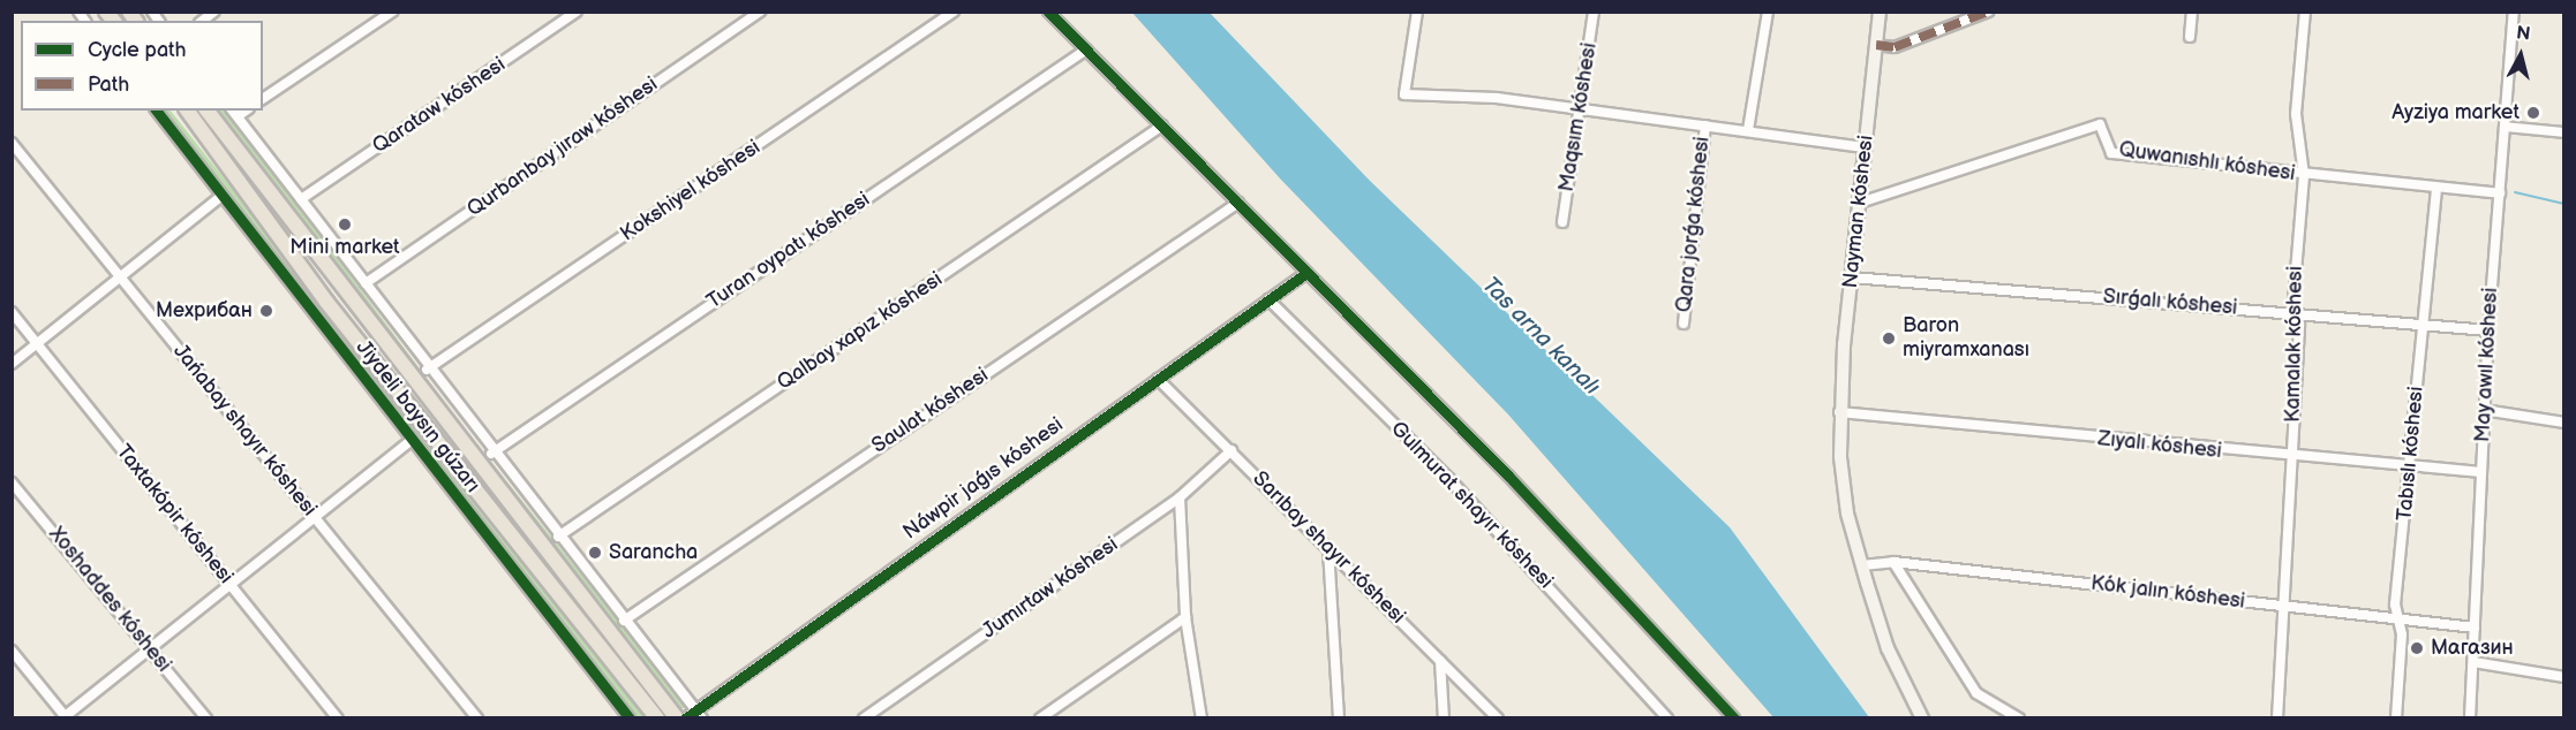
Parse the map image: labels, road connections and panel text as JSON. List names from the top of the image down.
{
  "streets": {
    "main road": ["Nayman kóshesi", "Jiydeli baysın gúzarı"],
    "street": [
      "Qarataw kóshesi",
      "Maqsım kóshesi",
      "Qurbanbay jıraw kóshesi",
      "Quwanıshlı kóshesi",
      "Kokshiyel kóshesi",
      "Qara jorǵa kóshesi",
      "Turan oypatı kóshesi",
      "Sırǵalı kóshesi",
      "Qalbay xapız kóshesi",
      "Kamalak kóshesi",
      "May awıl kóshesi",
      "Saulat kóshesi",
      "Jańabay shayır kóshesi",
      "Zıyalı kóshesi",
      "Tabıslı kóshesi",
      "Náwpir jaǵıs kóshesi",
      "Gulmurat shayır kóshesi",
      "Taxtakópir kóshesi",
      "Sarıbay shayır kóshesi",
      "Jumırtaw kóshesi",
      "Kók jalın kóshesi",
      "Xoshaddes kóshesi"
    ]
  },
  "crossings": [
    ["Quwanıshlı kóshesi", "Nayman kóshesi"],
    ["Quwanıshlı kóshesi", "Kamalak kóshesi"],
    ["Quwanıshlı kóshesi", "May awıl kóshesi"],
    ["Quwanıshlı kóshesi", "Tabıslı kóshesi"],
    ["Nayman kóshesi", "Sırǵalı kóshesi"],
    ["Nayman kóshesi", "Zıyalı kóshesi"],
    ["Nayman kóshesi", "Kók jalın kóshesi"],
    ["Sırǵalı kóshesi", "Kamalak kóshesi"],
    ["Sırǵalı kóshesi", "May awıl kóshesi"],
    ["Sırǵalı kóshesi", "Tabıslı kóshesi"],
    ["Kamalak kóshesi", "Zıyalı kóshesi"],
    ["Kamalak kóshesi", "Kók jalın kóshesi"],
    ["May awıl kóshesi", "Zıyalı kóshesi"],
    ["May awıl kóshesi", "Kók jalın kóshesi"],
    ["Zıyalı kóshesi", "Tabıslı kóshesi"],
    ["Tabıslı kóshesi", "Kók jalın kóshesi"],
    ["Náwpir jaǵıs kóshesi", "Gulmurat shayır kóshesi"],
    ["Náwpir jaǵıs kóshesi", "Sarıbay shayır kóshesi"],
    ["Sarıbay shayır kóshesi", "Jumırtaw kóshesi"]
  ],
  "water": ["Tas arna kanalı"],
  "places": [
    "Ayziya market",
    "Mini market",
    "Мехрибан",
    "Baron miyramxanası",
    "Sarancha",
    "Магазин"
  ],
  "legend": ["Cycle path", "Path"],
  "north": "top"
}
